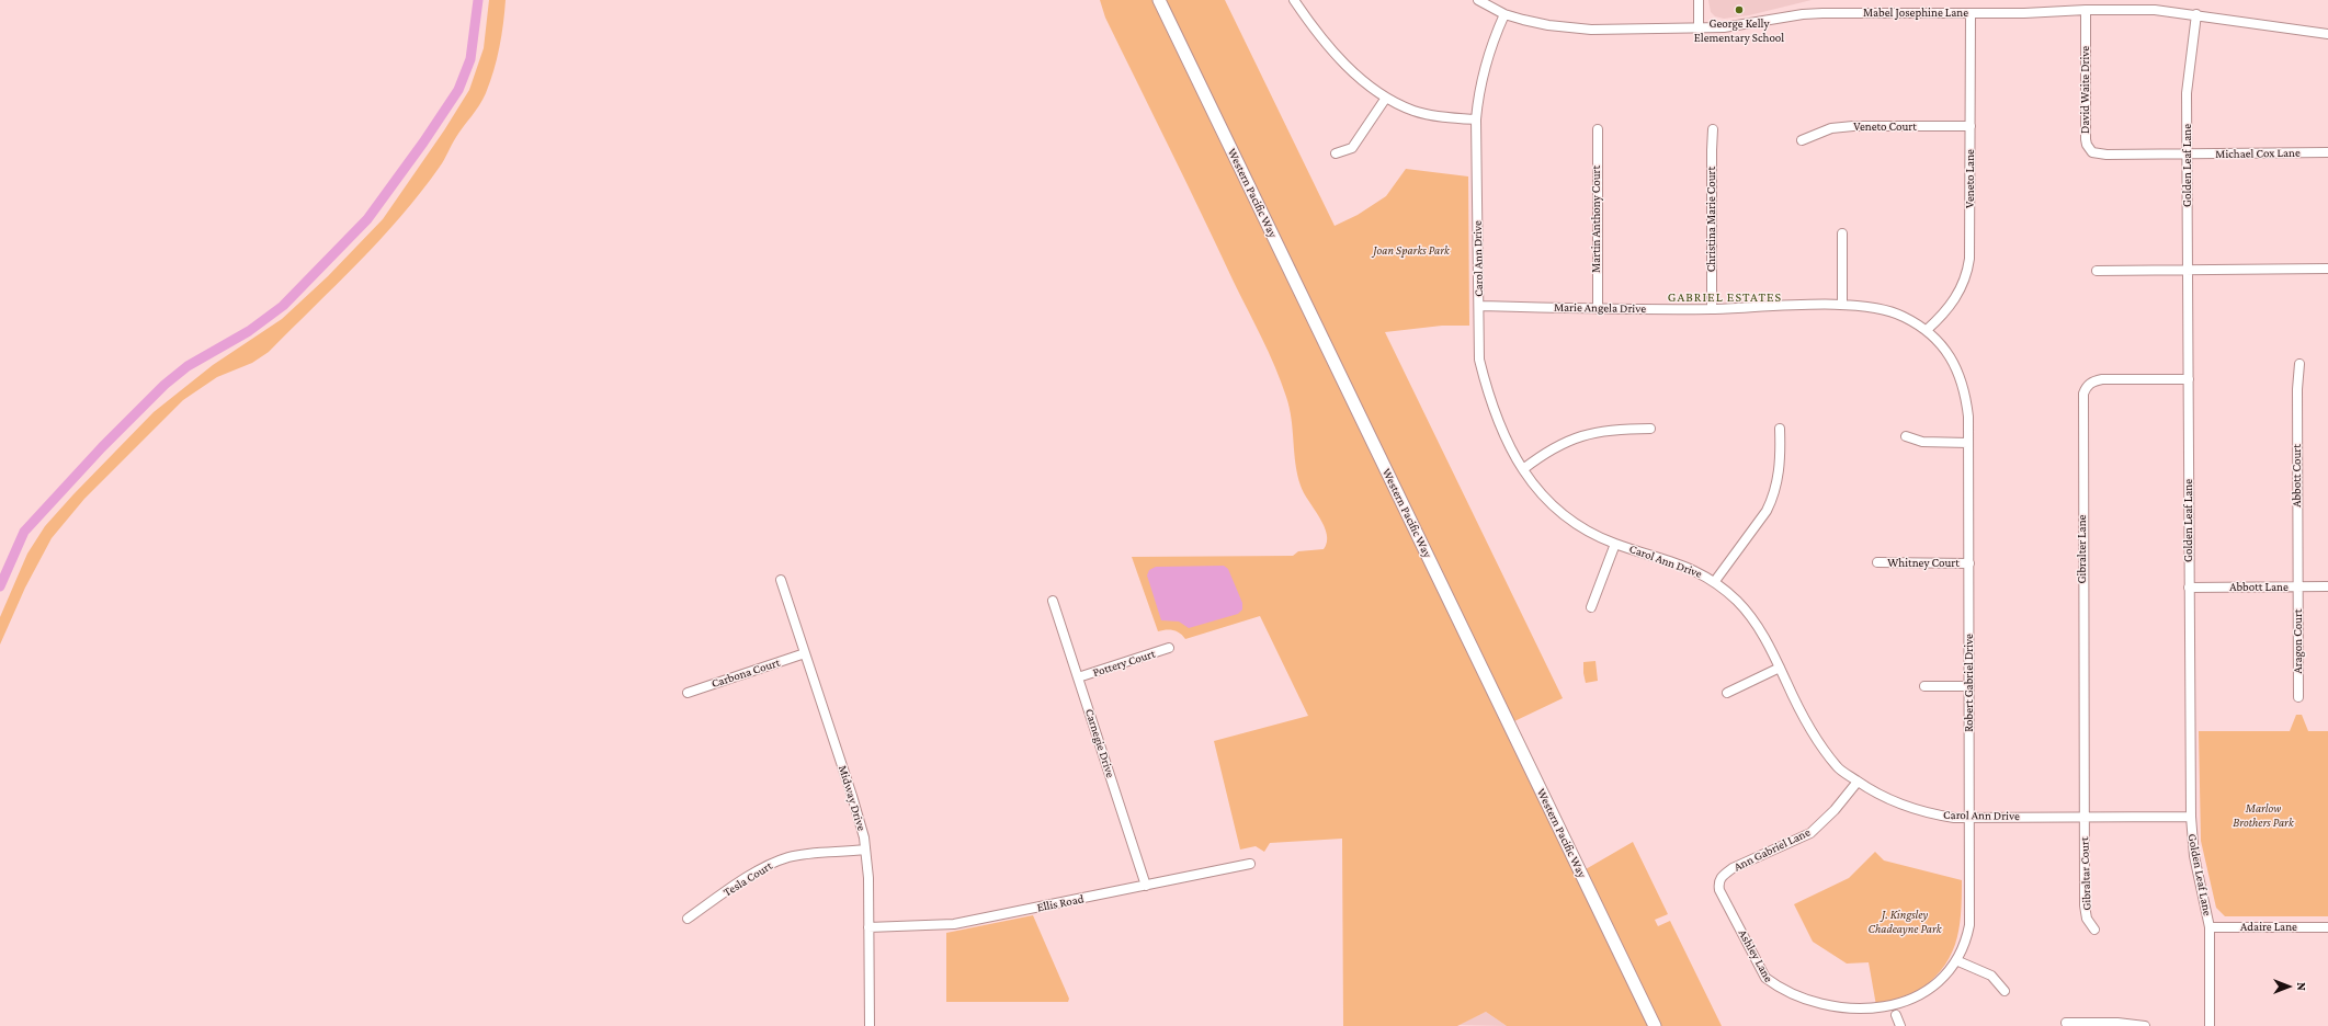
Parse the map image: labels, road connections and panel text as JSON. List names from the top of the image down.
{
  "streets": {
    "street": [
      "Mabel Josephine Lane",
      "David Waite Drive",
      "Veneto Court",
      "Michael Cox Lane",
      "Golden Leaf Lane",
      "Veneto Lane",
      "Western Pacific Way",
      "Martin Anthony Court",
      "Christina Marie Court",
      "Carol Ann Drive",
      "Marie Angela Drive",
      "Abbott Court",
      "Gibralter Lane",
      "Whitney Court",
      "Abbott Lane",
      "Aragon Court",
      "Pottery Court",
      "Carbona Court",
      "Robert Gabriel Drive",
      "Carnegie Drive",
      "Midway Drive",
      "Ann Gabriel Lane",
      "Gibraltar Court",
      "Tesla Court",
      "Ellis Road",
      "Adaire Lane",
      "Ashley Lane"
    ]
  },
  "crossings": [
    ["Mabel Josephine Lane", "David Waite Drive"],
    ["Mabel Josephine Lane", "Golden Leaf Lane"],
    ["Mabel Josephine Lane", "Veneto Lane"],
    ["Mabel Josephine Lane", "Carol Ann Drive"],
    ["David Waite Drive", "Michael Cox Lane"],
    ["David Waite Drive", "Golden Leaf Lane"],
    ["Veneto Court", "Veneto Lane"],
    ["Michael Cox Lane", "Golden Leaf Lane"],
    ["Golden Leaf Lane", "Carol Ann Drive"],
    ["Golden Leaf Lane", "Gibralter Lane"],
    ["Golden Leaf Lane", "Abbott Lane"],
    ["Golden Leaf Lane", "Adaire Lane"],
    ["Veneto Lane", "Marie Angela Drive"],
    ["Veneto Lane", "Robert Gabriel Drive"],
    ["Martin Anthony Court", "Marie Angela Drive"],
    ["Christina Marie Court", "Marie Angela Drive"],
    ["Carol Ann Drive", "Marie Angela Drive"],
    ["Carol Ann Drive", "Gibralter Lane"],
    ["Carol Ann Drive", "Robert Gabriel Drive"],
    ["Carol Ann Drive", "Ann Gabriel Lane"],
    ["Carol Ann Drive", "Gibraltar Court"],
    ["Marie Angela Drive", "Robert Gabriel Drive"],
    ["Abbott Court", "Abbott Lane"],
    ["Abbott Court", "Aragon Court"],
    ["Gibralter Lane", "Gibraltar Court"],
    ["Whitney Court", "Robert Gabriel Drive"],
    ["Abbott Lane", "Aragon Court"],
    ["Pottery Court", "Carnegie Drive"],
    ["Carbona Court", "Midway Drive"],
    ["Carnegie Drive", "Ellis Road"],
    ["Midway Drive", "Tesla Court"],
    ["Midway Drive", "Ellis Road"],
    ["Ann Gabriel Lane", "Ashley Lane"]
  ],
  "districts": ["GABRIEL ESTATES"],
  "parks": ["Joan Sparks Park", "Marlow Brothers Park", "J. Kingsley Chadeayne Park"],
  "places": ["George Kelly Elementary School"],
  "north": "right"
}
